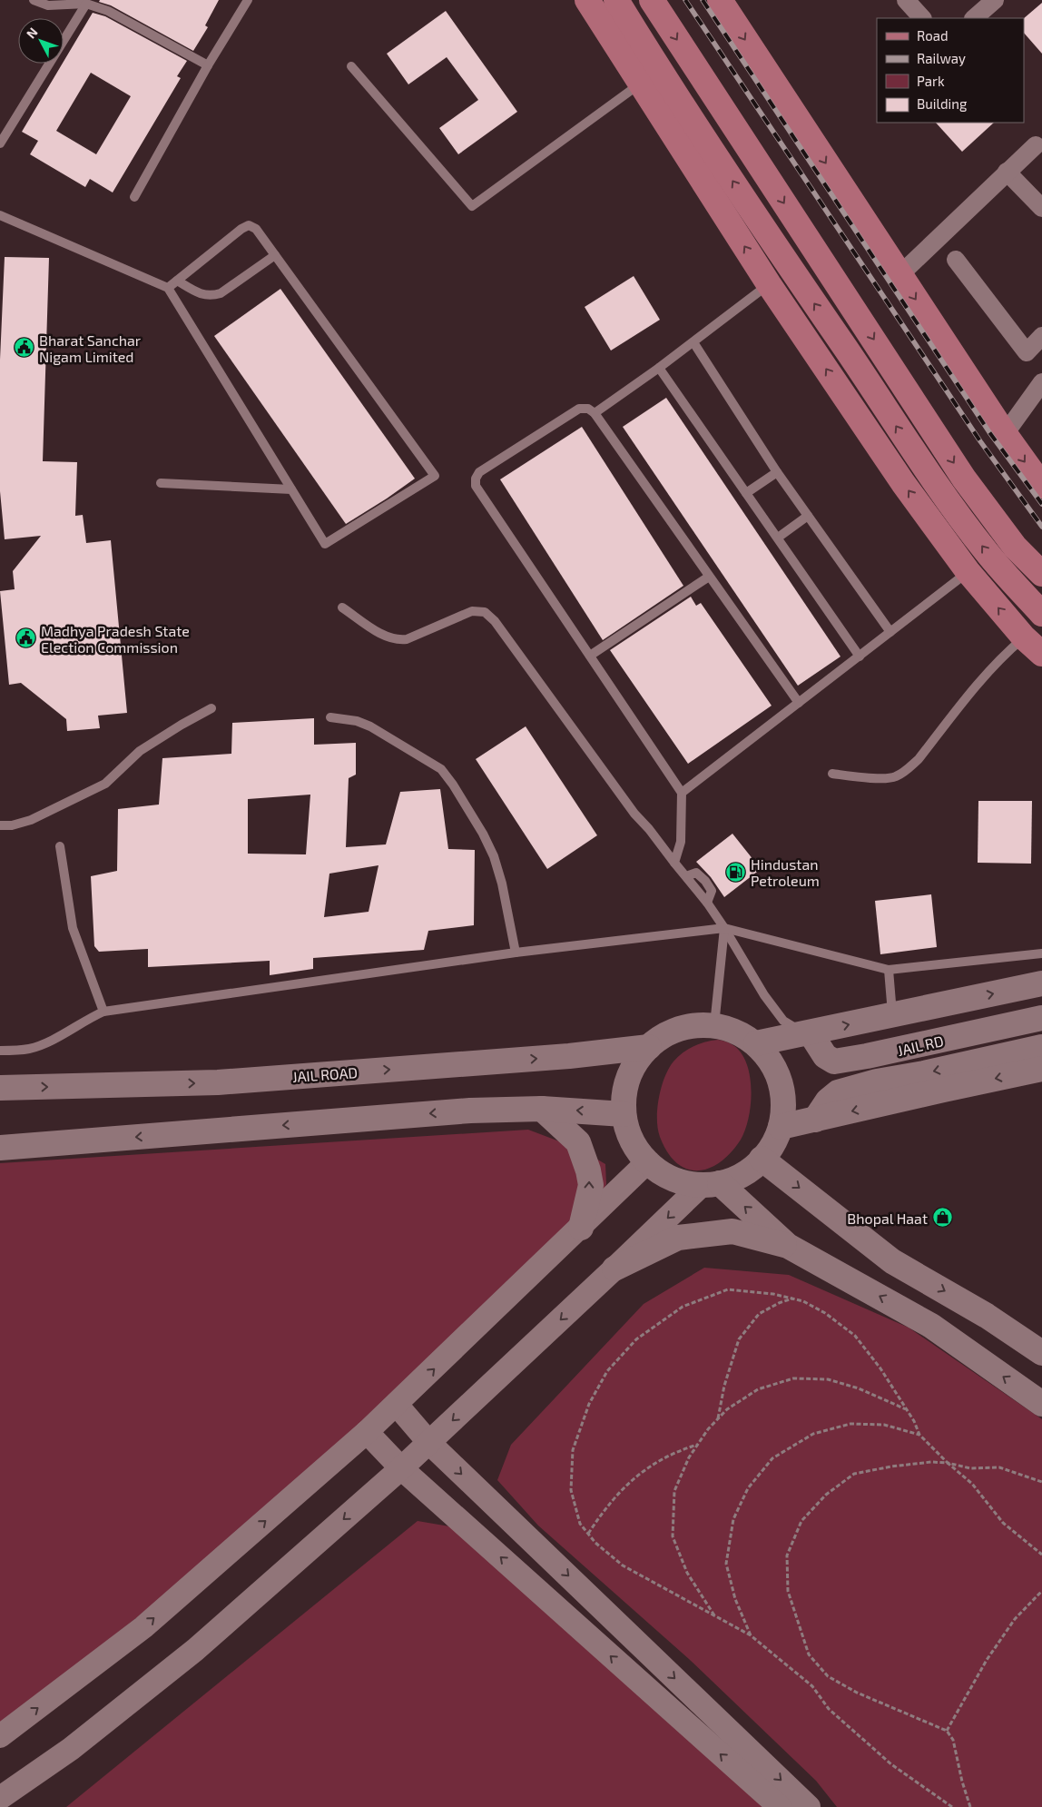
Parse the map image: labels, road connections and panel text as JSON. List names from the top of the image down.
{
  "streets": {
    "main road": ["JAIL RD", "JAIL ROAD"]
  },
  "places": {
    "public building": ["Bharat Sanchar Nigam Limited", "Madhya Pradesh State Election Commission"],
    "fuel station": ["Hindustan Petroleum"],
    "shop": ["Bhopal Haat"]
  },
  "legend": [
    "Road",
    "Railway",
    "Park",
    "Building"
  ],
  "north": "top left"
}
